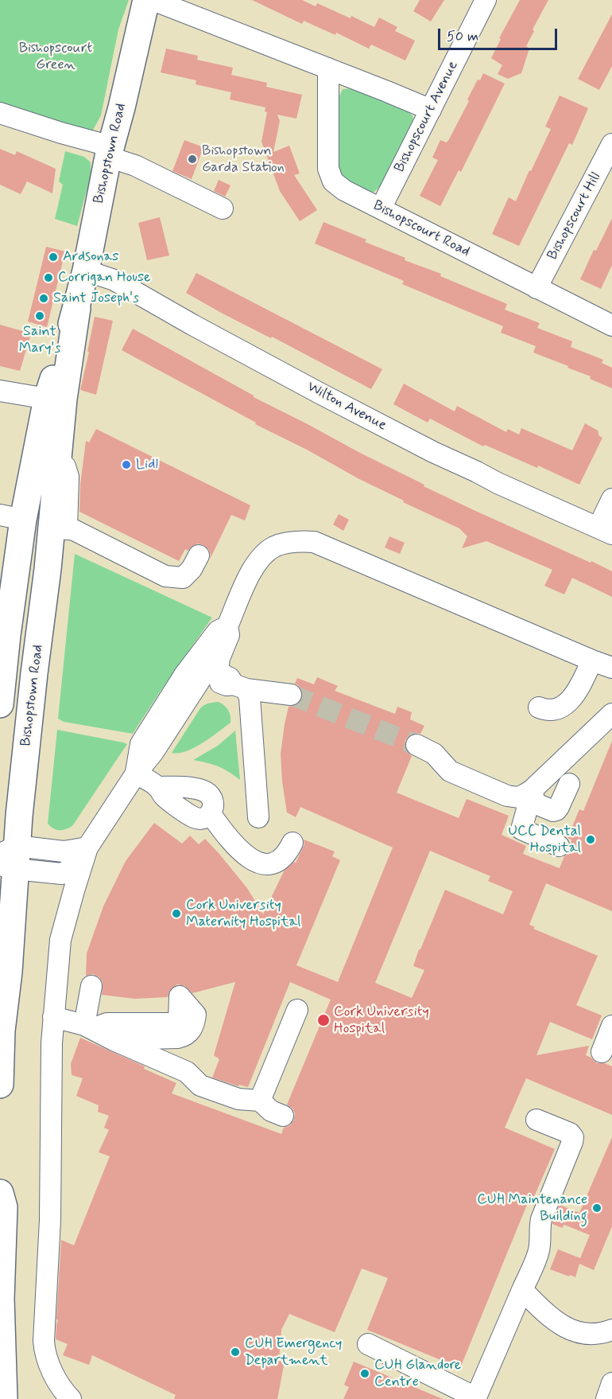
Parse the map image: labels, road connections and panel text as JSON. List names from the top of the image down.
{
  "streets": {
    "main road": ["Bishopstown Road"],
    "street": [
      "Bishopscourt Avenue",
      "Bishopscourt Hill",
      "Bishopscourt Road",
      "Wilton Avenue"
    ]
  },
  "crossings": [
    ["Bishopscourt Avenue", "Bishopscourt Road"],
    ["Bishopstown Road", "Wilton Avenue"],
    ["Bishopscourt Hill", "Bishopscourt Road"]
  ],
  "parks": ["Bishopscourt Green"],
  "places": [
    "Bishopstown Garda Station",
    "Ardsonas",
    "Corrigan House",
    "Saint Joseph's",
    "Saint Mary's",
    "Lidl",
    "UCC Dental Hospital",
    "Cork University Maternity Hospital",
    "Cork University Hospital",
    "CUH Maintenance Building",
    "CUH Emergency Department",
    "CUH Glandore Centre"
  ],
  "scale_bar": "50 m"
}
